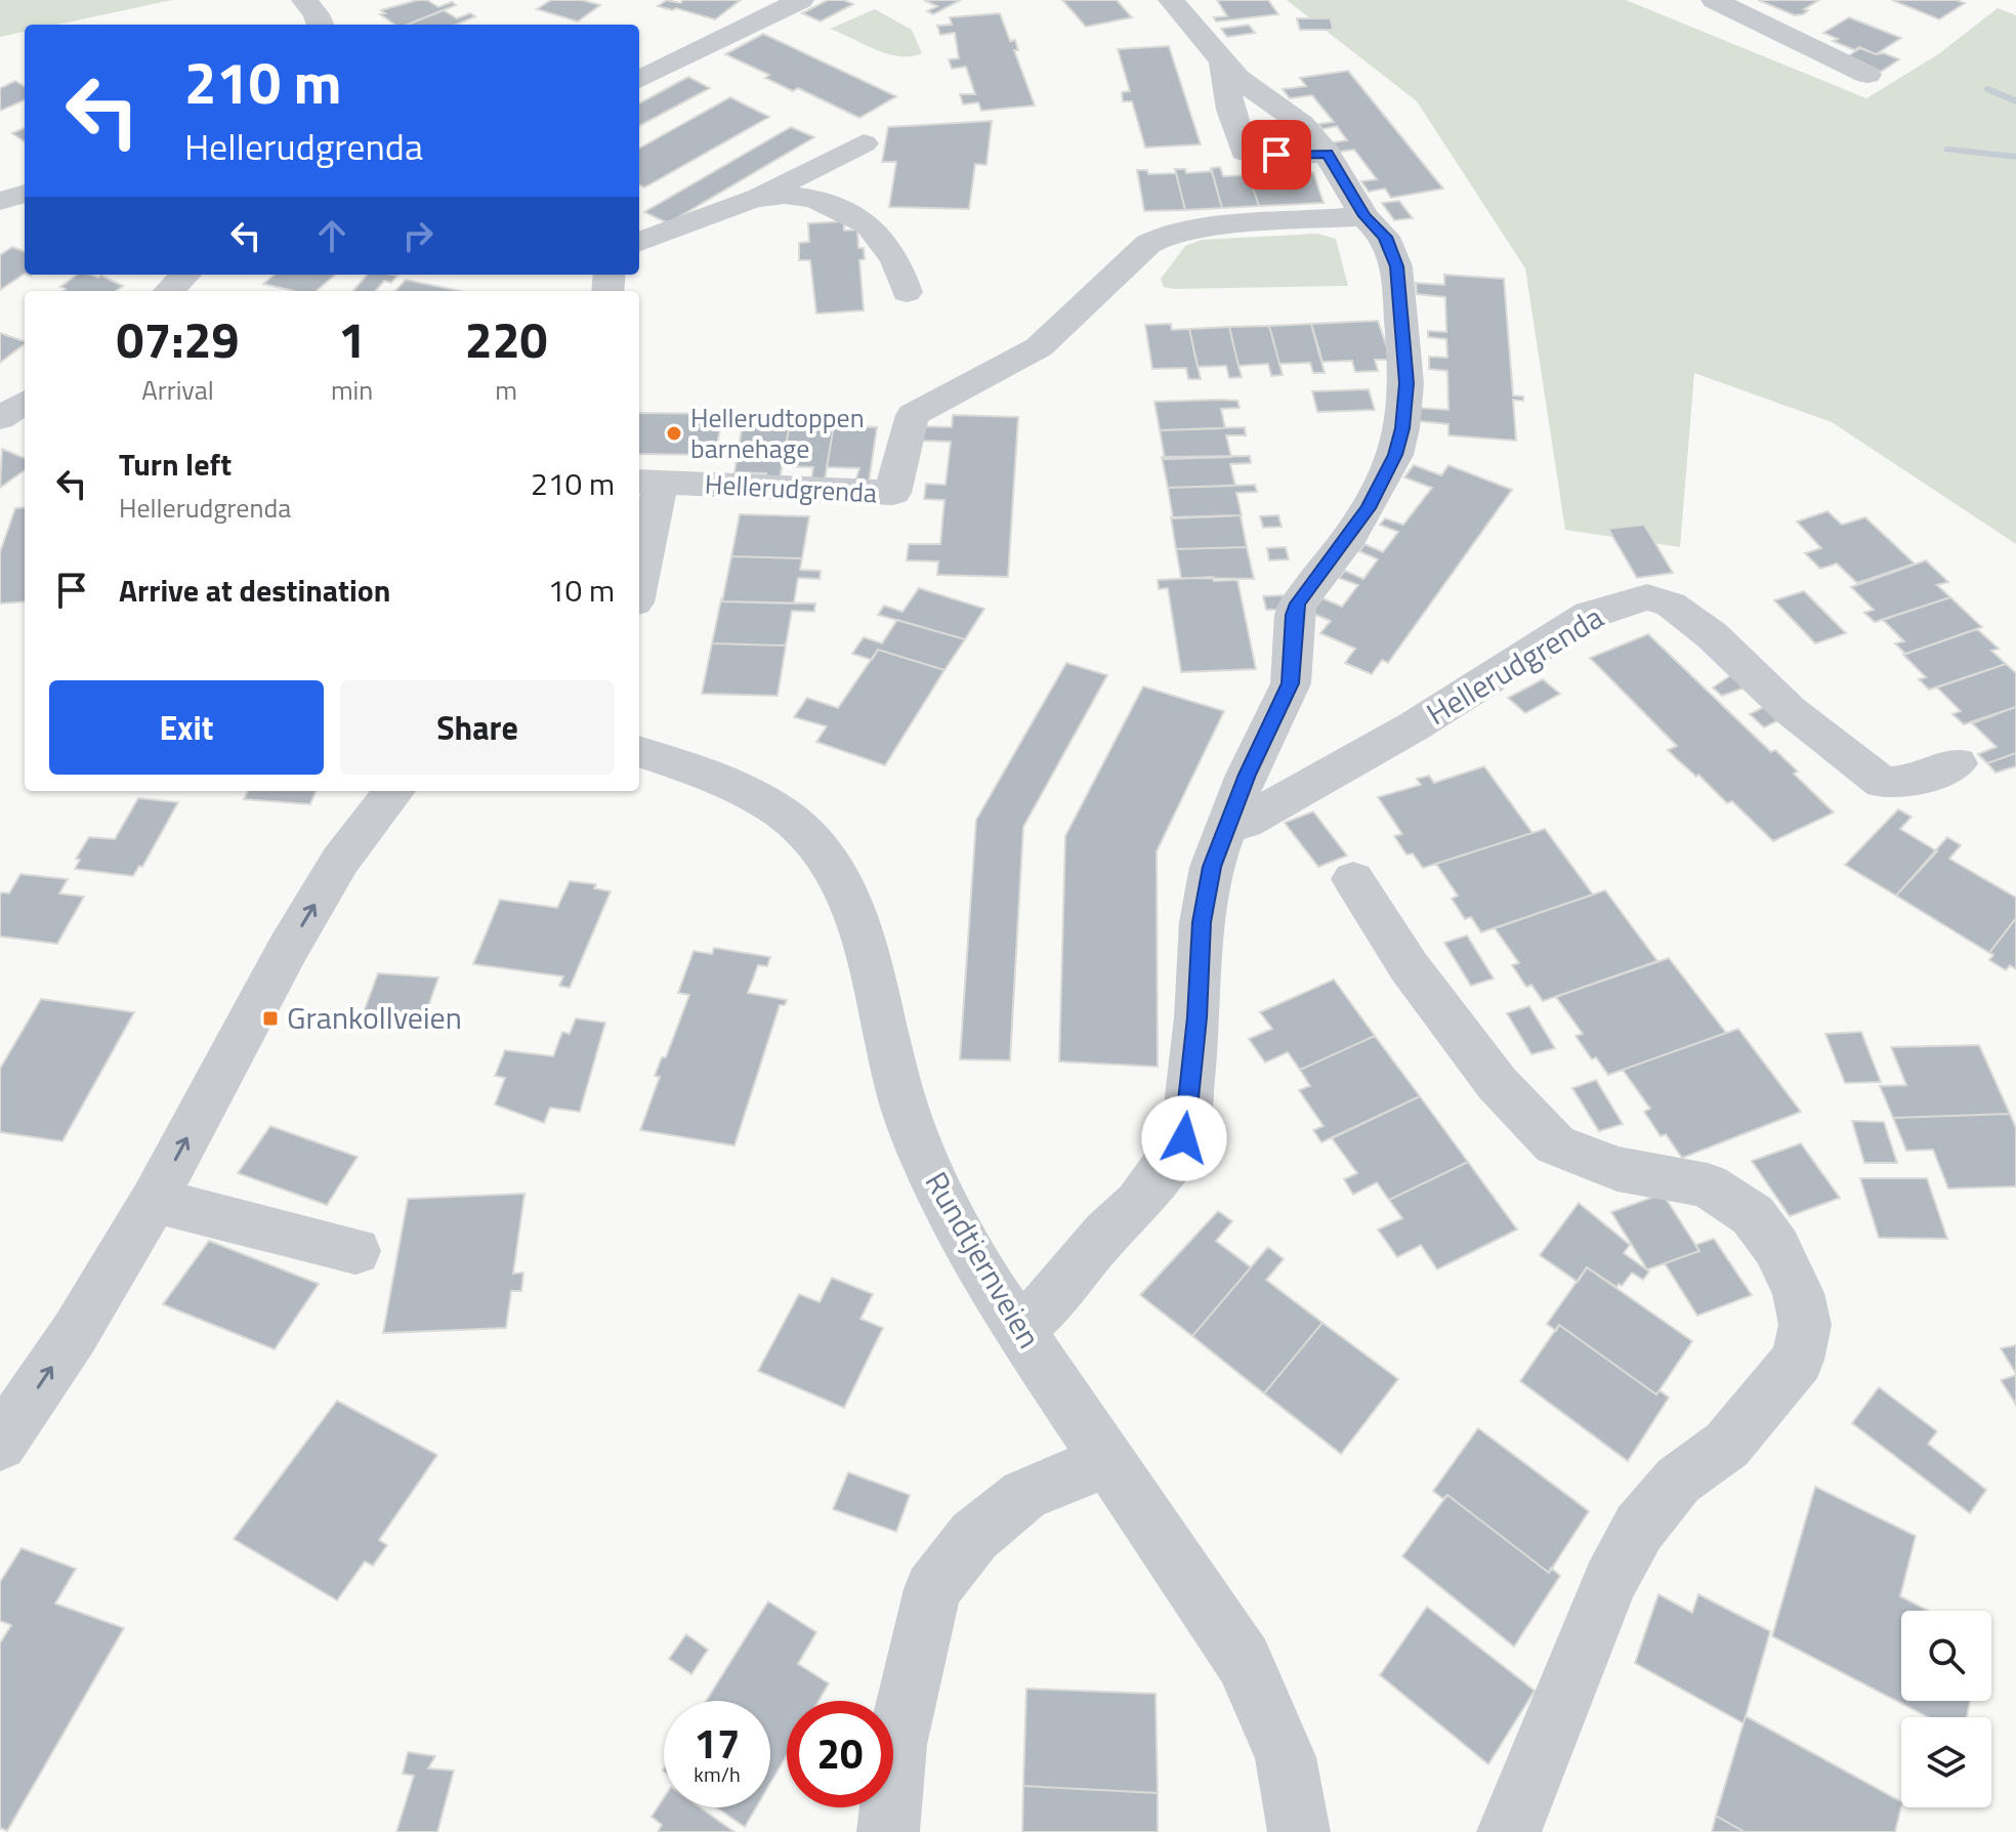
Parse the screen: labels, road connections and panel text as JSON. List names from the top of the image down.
{
  "streets": {
    "street": ["Hellerudgrenda", "Rundtjernveien"]
  },
  "places": {
    "other": ["Hellerudtoppen barnehage"],
    "transit": ["Grankollveien"]
  },
  "page": {
    "turn": ["210 m", "Hellerudgrenda"],
    "eta": [
      "07:29",
      "Arrival",
      "1",
      "min",
      "220",
      "m"
    ],
    "list": [
      {
        "name": "Turn left",
        "note": "Hellerudgrenda",
        "value": "210 m"
      },
      {
        "name": "Arrive at destination",
        "value": "10 m"
      }
    ],
    "buttons": ["Exit", "Share"],
    "speed": "17 km/h",
    "limit": "20"
  }
}
